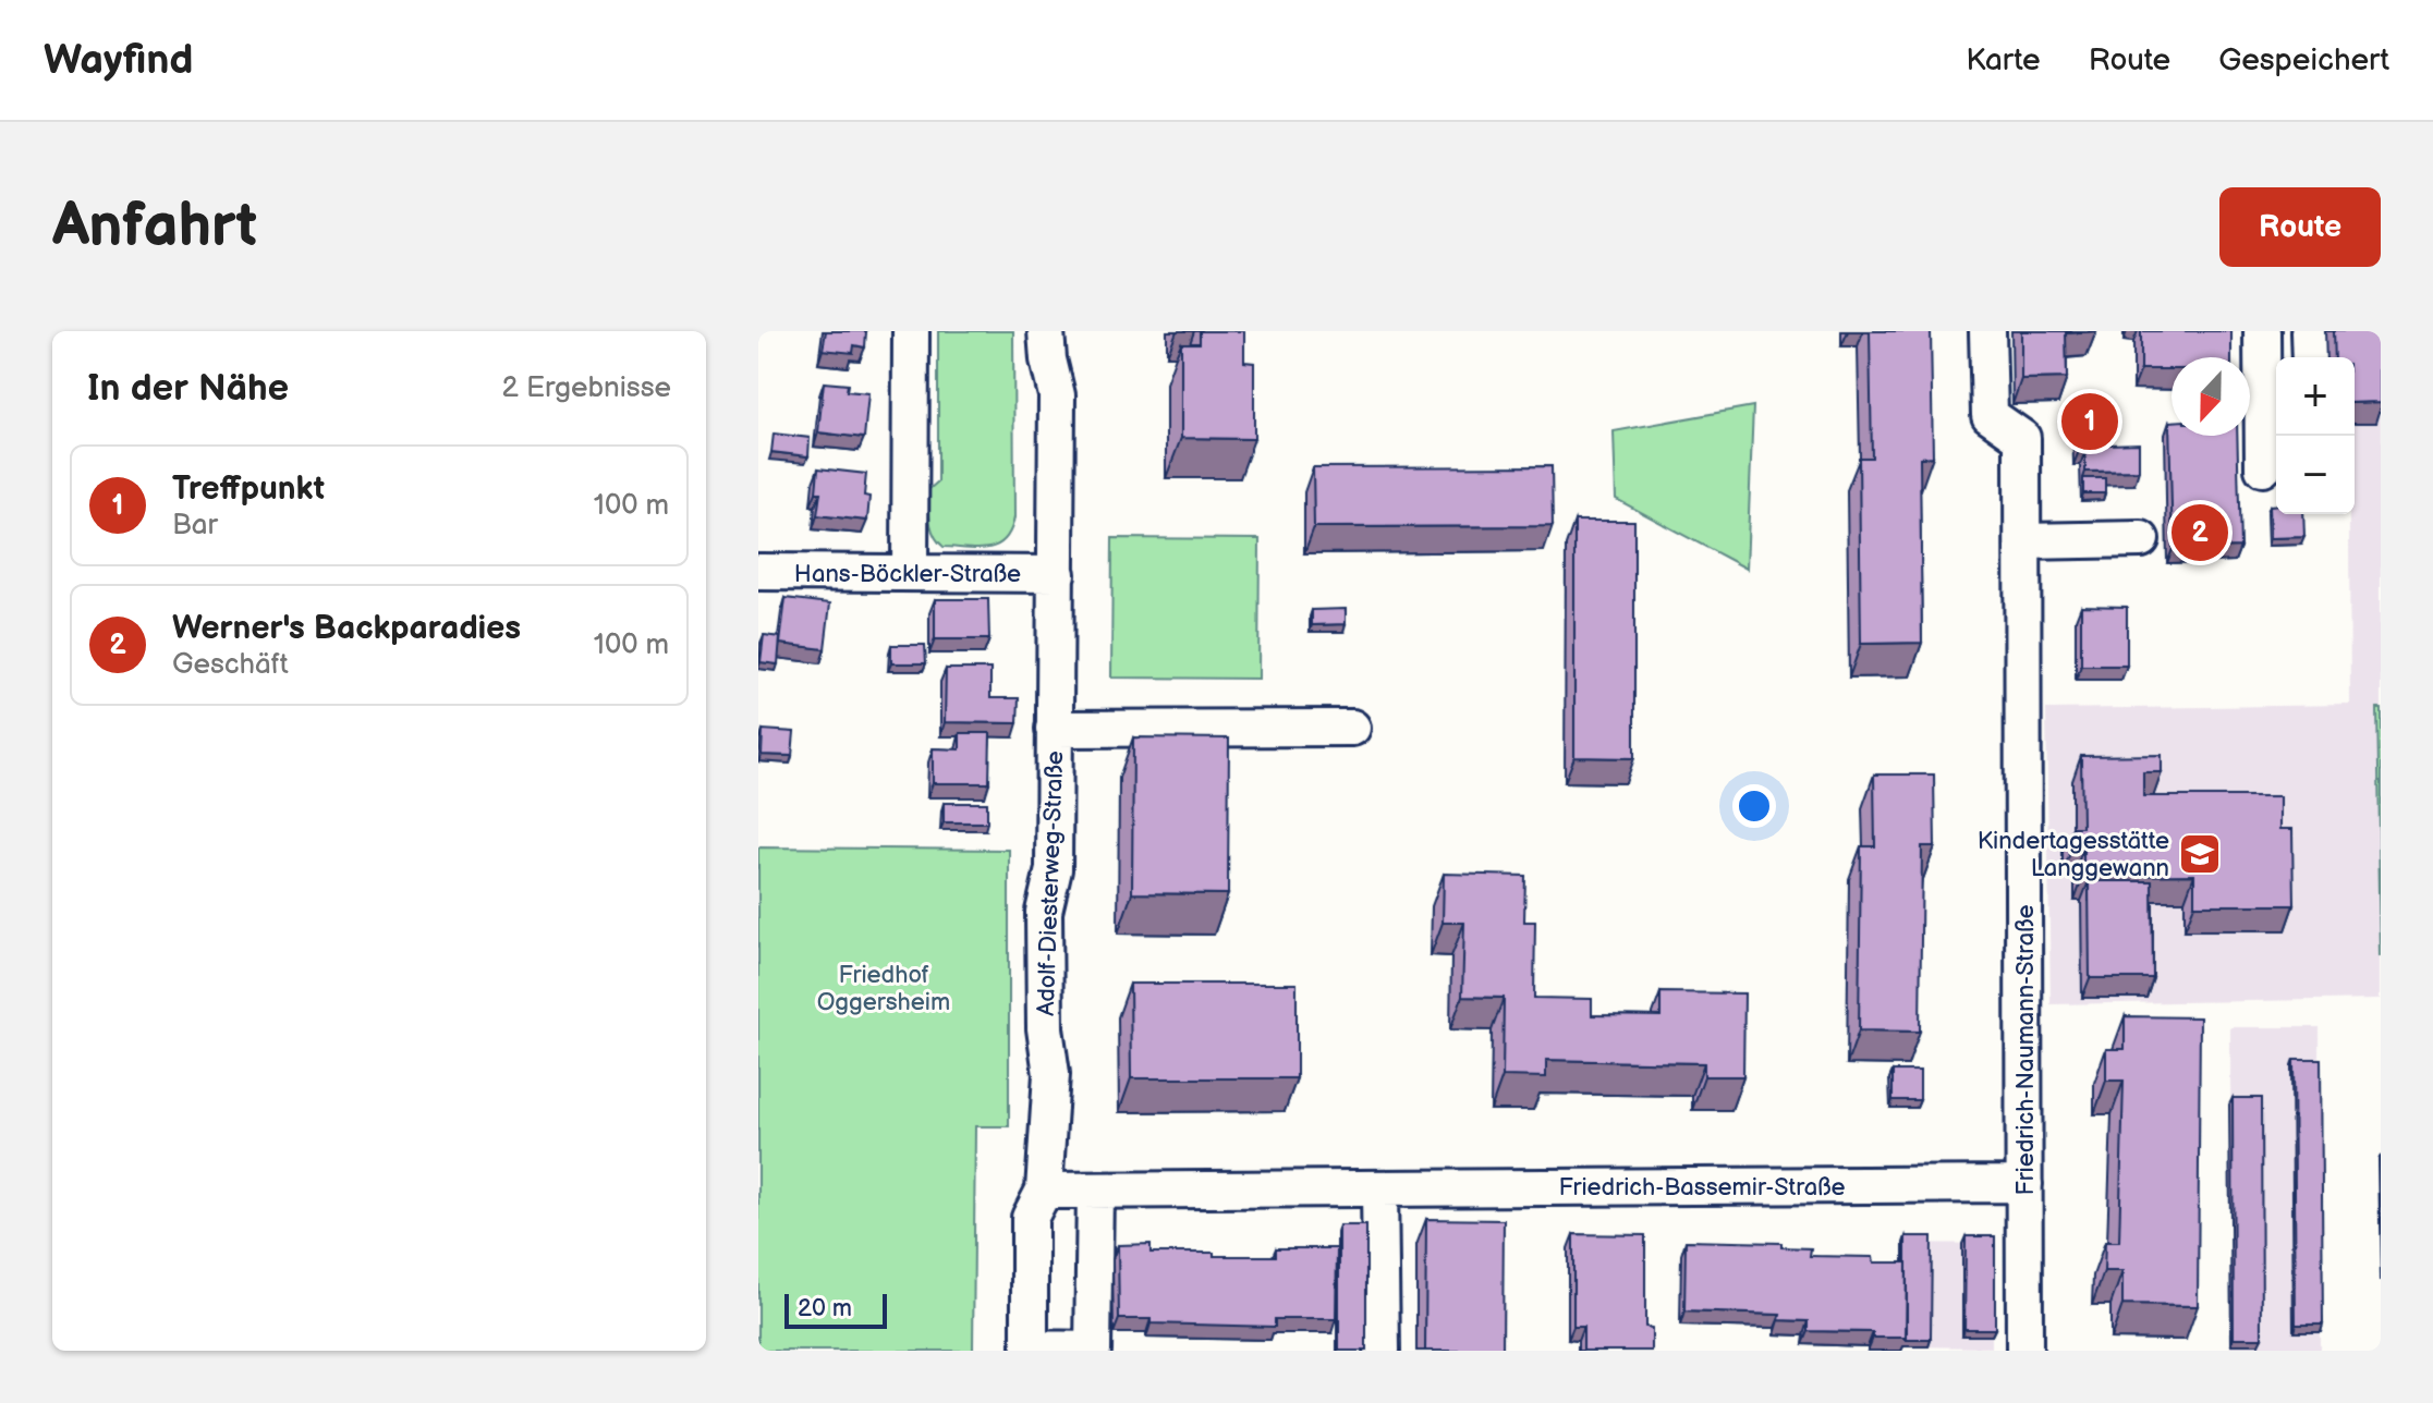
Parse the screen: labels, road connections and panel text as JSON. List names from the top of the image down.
{
  "streets": {
    "street": [
      "Hans-Böckler-Straße",
      "Adolf-Diesterweg-Straße",
      "Friedrich-Naumann-Straße",
      "Friedrich-Bassemir-Straße"
    ]
  },
  "crossings": [
    ["Hans-Böckler-Straße", "Adolf-Diesterweg-Straße"],
    ["Adolf-Diesterweg-Straße", "Friedrich-Bassemir-Straße"],
    ["Friedrich-Naumann-Straße", "Friedrich-Bassemir-Straße"]
  ],
  "parks": ["Friedhof Oggersheim"],
  "places": {
    "school or university": ["Kindertagesstätte Langgewann"]
  },
  "scale_bar": "20 m",
  "north": "bottom",
  "page": {
    "header": "Wayfind",
    "nav": ["Karte", "Route", "Gespeichert"],
    "buttons": "Route",
    "title": "Anfahrt",
    "heading": ["In der Nähe", "2 Ergebnisse"],
    "map_buttons": ["+", "−"],
    "pins": ["1", "2"],
    "list": [
      {
        "mark": "1",
        "name": "Treffpunkt",
        "note": "Bar",
        "value": "100 m"
      },
      {
        "mark": "2",
        "name": "Werner's Backparadies",
        "note": "Geschäft",
        "value": "100 m"
      }
    ],
    "scale": "20 m"
  }
}
